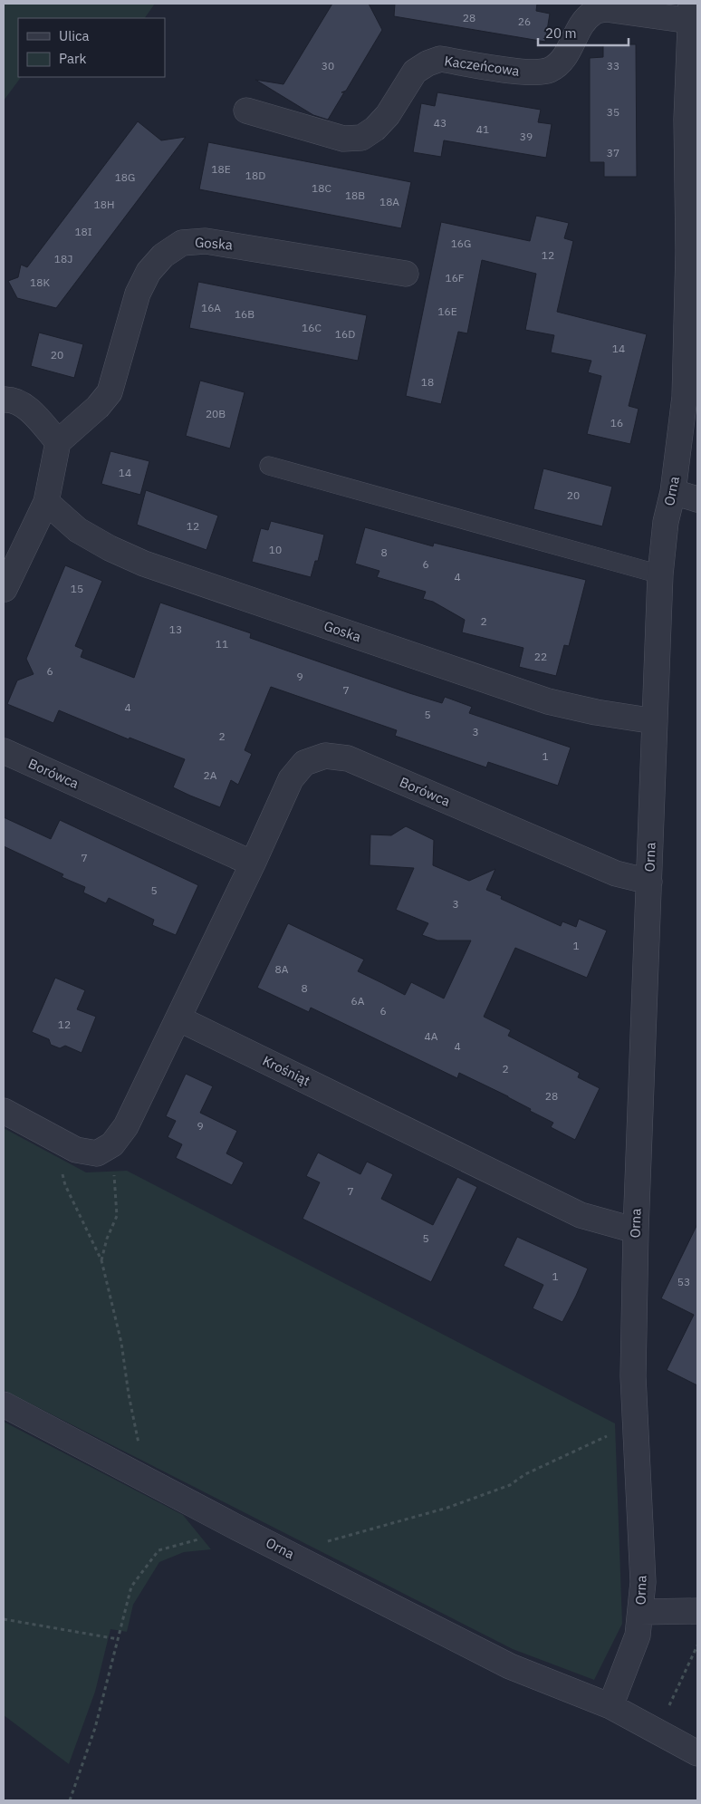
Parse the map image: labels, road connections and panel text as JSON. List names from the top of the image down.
{
  "streets": {
    "street": [
      "Kaczeńcowa",
      "Goska",
      "Orna",
      "Borówca",
      "Krośniąt"
    ]
  },
  "crossings": [
    ["Kaczeńcowa", "Orna"],
    ["Goska", "Orna"],
    ["Orna", "Borówca"],
    ["Orna", "Krośniąt"],
    ["Borówca", "Krośniąt"]
  ],
  "house_numbers": [
    "28",
    "26",
    "30",
    "33",
    "35",
    "43",
    "41",
    "39",
    "37",
    "18E",
    "18D",
    "18G",
    "18C",
    "18B",
    "18A",
    "18H",
    "18I",
    "16G",
    "12",
    "18J",
    "16F",
    "18K",
    "16A",
    "16E",
    "16B",
    "16C",
    "16D",
    "14",
    "20",
    "18",
    "20B",
    "16",
    "14",
    "20",
    "12",
    "10",
    "8",
    "6",
    "4",
    "15",
    "2",
    "13",
    "11",
    "22",
    "6",
    "9",
    "7",
    "4",
    "5",
    "3",
    "2",
    "1",
    "2A",
    "7",
    "5",
    "3",
    "1",
    "8A",
    "8",
    "6A",
    "6",
    "12",
    "4A",
    "4",
    "2",
    "28",
    "9",
    "7",
    "5",
    "1",
    "53"
  ],
  "legend": ["Ulica", "Park"],
  "scale_bar": "20 m"
}
